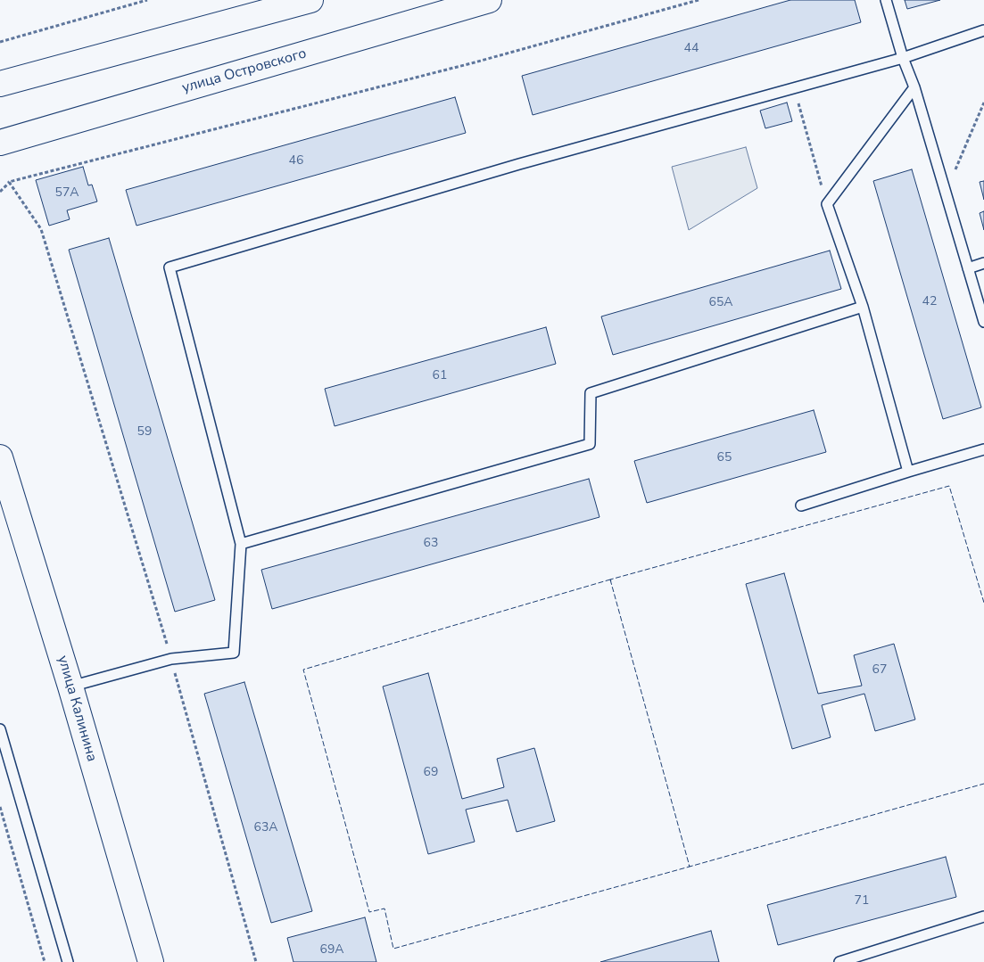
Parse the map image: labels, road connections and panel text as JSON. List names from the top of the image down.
{
  "streets": {
    "main road": ["улица Островского", "улица Калинина"]
  },
  "house_numbers": [
    "44",
    "46",
    "57А",
    "42",
    "65А",
    "61",
    "59",
    "65",
    "63",
    "67",
    "69",
    "63А",
    "71",
    "69А"
  ]
}
